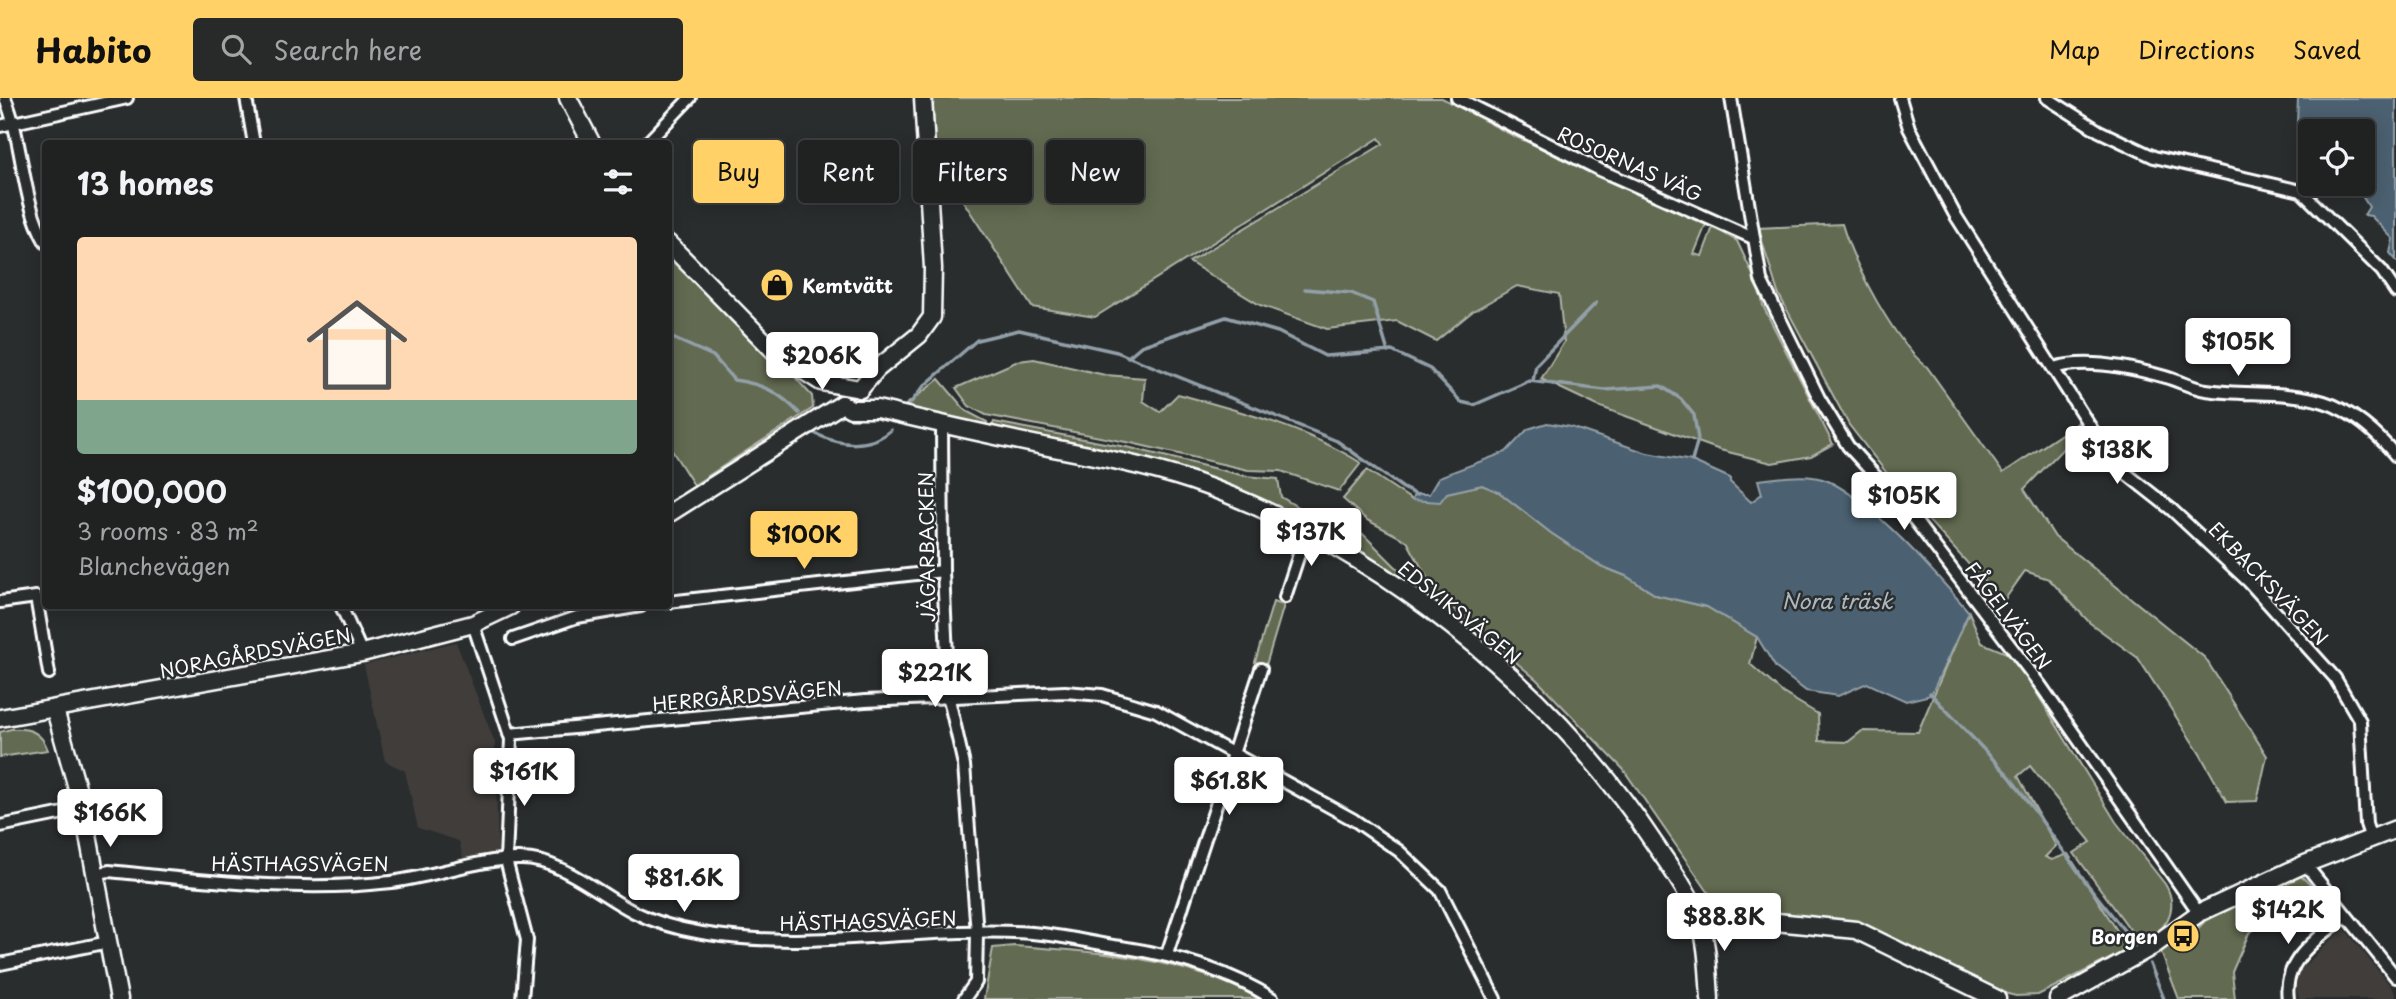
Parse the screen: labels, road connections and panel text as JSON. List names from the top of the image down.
{
  "streets": {
    "street": [
      "ROSORNAS VÄG",
      "JÄGARBACKEN",
      "EKBACKSVÄGEN",
      "EDSVIKSVÄGEN",
      "FÅGELVÄGEN",
      "NORAGÅRDSVÄGEN",
      "HERRGÅRDSVÄGEN",
      "HÄSTHAGSVÄGEN"
    ]
  },
  "crossings": [
    ["ROSORNAS VÄG", "FÅGELVÄGEN"],
    ["JÄGARBACKEN", "EDSVIKSVÄGEN"],
    ["JÄGARBACKEN", "HERRGÅRDSVÄGEN"],
    ["JÄGARBACKEN", "HÄSTHAGSVÄGEN"]
  ],
  "water": ["Nora träsk"],
  "places": {
    "shop": ["Kemtvätt"],
    "bus stop": ["Borgen"]
  },
  "page": {
    "header": "Habito",
    "search": "Search here",
    "nav": ["Map", "Directions", "Saved"],
    "chip": [
      "Buy",
      "Rent",
      "Filters",
      "New"
    ],
    "heading": "13 homes",
    "list": [
      {
        "name": "$100,000",
        "note": "3 rooms · 83 m² · Blanchevägen"
      }
    ],
    "price": [
      "$105K",
      "$206K",
      "$138K",
      "$105K",
      "$137K",
      "$100K",
      "$221K",
      "$161K",
      "$61.8K",
      "$166K",
      "$81.6K",
      "$142K",
      "$88.8K"
    ]
  }
}
